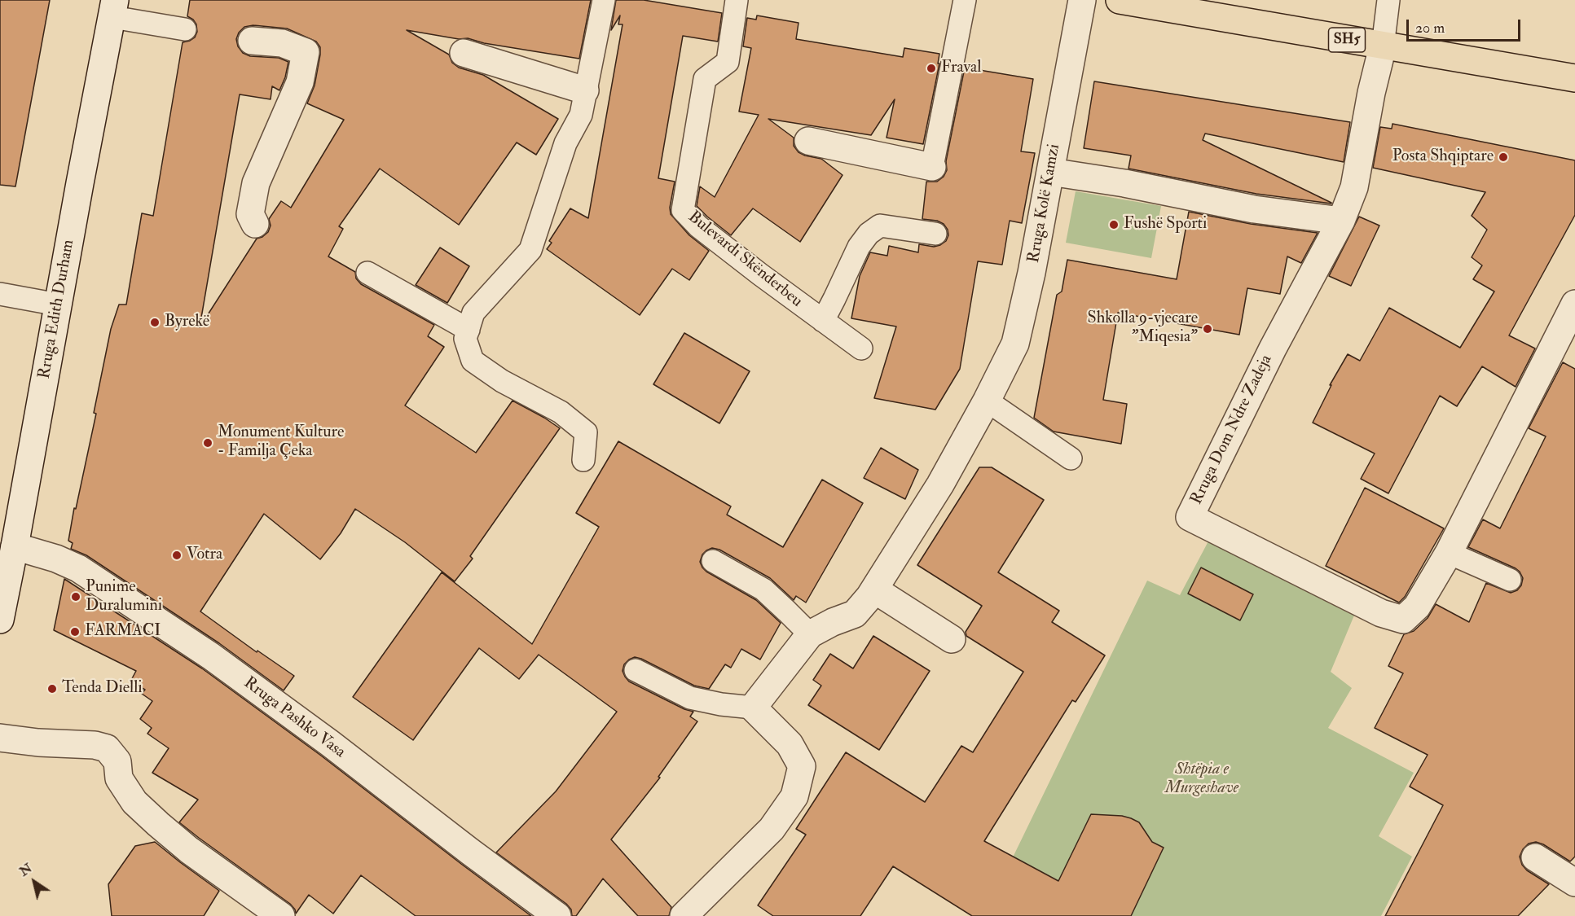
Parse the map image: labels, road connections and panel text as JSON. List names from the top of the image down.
{
  "streets": {
    "main road": ["SH5"],
    "street": [
      "Rruga Kolë Kamzi",
      "Rruga Edith Durham",
      "Rruga Dom Ndre Zadeja",
      "Rruga Pashko Vasa"
    ],
    "lane": ["Bulevardi Skënderbeu"]
  },
  "crossings": [
    ["SH5", "Rruga Dom Ndre Zadeja"],
    ["Rruga Edith Durham", "Rruga Pashko Vasa"]
  ],
  "parks": ["Shtëpia e Murgeshave"],
  "places": [
    "Fraval",
    "Posta Shqiptare",
    "Fushë Sporti",
    "Byrekë",
    "Shkolla 9-vjecare \"Miqesia\"",
    "Monument Kulture - Familja Çeka",
    "Votra",
    "Punime Duralumini",
    "FARMACI",
    "Tenda Dielli"
  ],
  "scale_bar": "20 m",
  "north": "top left"
}
